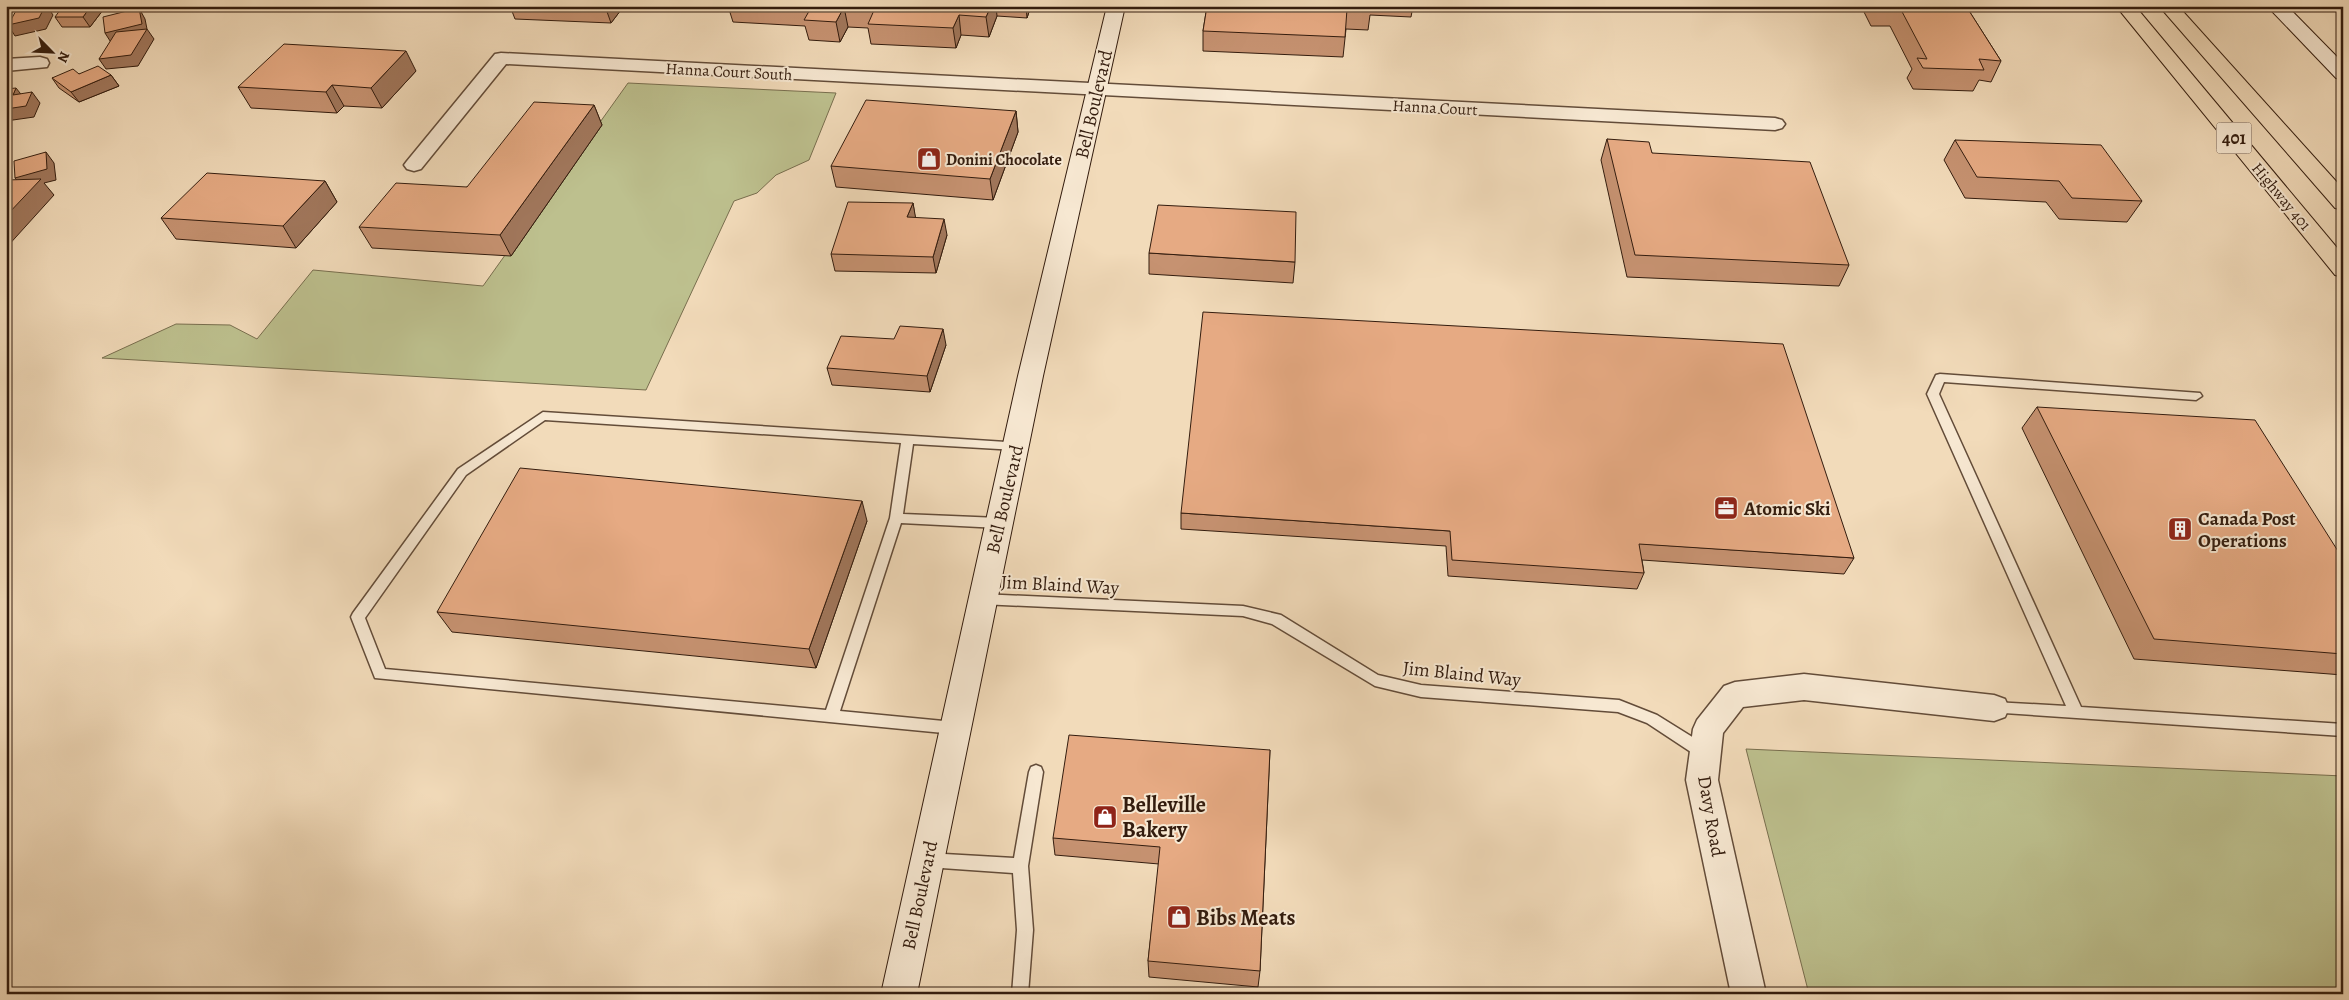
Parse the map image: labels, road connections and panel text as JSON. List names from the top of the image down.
{
  "streets": {
    "highway": ["401", "Highway 401"],
    "main road": ["Bell Boulevard"],
    "street": ["Hanna Court South", "Hanna Court", "Davy Road"],
    "lane": ["Jim Blaind Way"]
  },
  "crossings": [
    ["Hanna Court South", "Bell Boulevard"],
    ["Hanna Court South", "Hanna Court"],
    ["Bell Boulevard", "Hanna Court"],
    ["Bell Boulevard", "Jim Blaind Way"],
    ["Jim Blaind Way", "Davy Road"]
  ],
  "places": {
    "shop": ["Donini Chocolate", "Belleville Bakery", "Bibs Meats"],
    "office": ["Atomic Ski"],
    "building": ["Canada Post Operations"]
  },
  "north": "bottom right"
}
